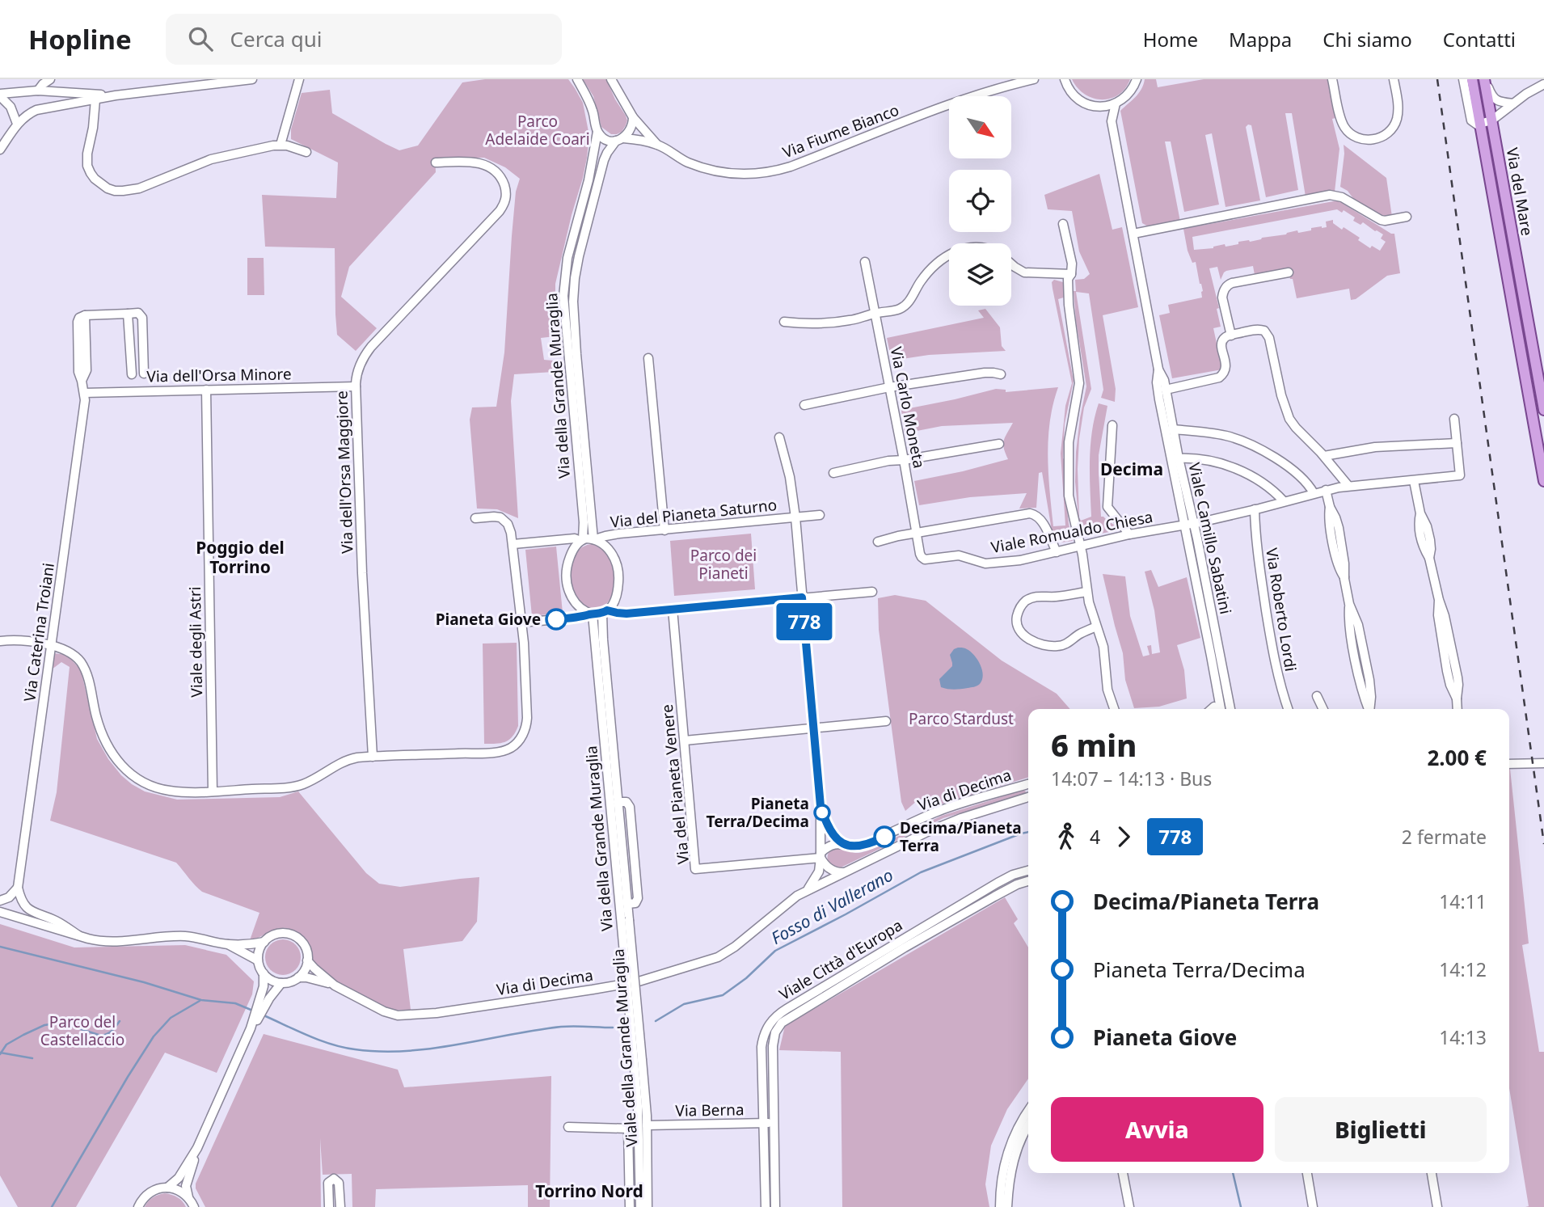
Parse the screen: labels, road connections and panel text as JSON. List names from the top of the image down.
{
  "streets": {
    "main road": ["Via del Mare"],
    "street": [
      "Via Fiume Bianco",
      "Via dell'Orsa Minore",
      "Via della Grande Muraglia",
      "Via Carlo Moneta",
      "Via dell'Orsa Maggiore",
      "Via del Pianeta Saturno",
      "Viale Romualdo Chiesa",
      "Viale Camillo Sabatini",
      "Via Roberto Lordi",
      "Via Caterina Troiani",
      "Viale degli Astri",
      "Via del Pianeta Venere",
      "Via di Decima",
      "Viale Città d'Europa",
      "Viale della Grande Muraglia",
      "Via Berna"
    ]
  },
  "crossings": [
    ["Via dell'Orsa Minore", "Via dell'Orsa Maggiore"],
    ["Via dell'Orsa Minore", "Via Caterina Troiani"],
    ["Via dell'Orsa Minore", "Viale degli Astri"],
    ["Via della Grande Muraglia", "Via del Pianeta Saturno"],
    ["Via della Grande Muraglia", "Viale della Grande Muraglia"],
    ["Via Carlo Moneta", "Viale Romualdo Chiesa"],
    ["Viale Romualdo Chiesa", "Viale Camillo Sabatini"],
    ["Viale Romualdo Chiesa", "Via Roberto Lordi"],
    ["Via del Pianeta Venere", "Via di Decima"],
    ["Viale Città d'Europa", "Via Berna"],
    ["Viale della Grande Muraglia", "Via Berna"]
  ],
  "districts": ["Decima", "Poggio del Torrino", "Torrino Nord"],
  "water": ["Fosso di Vallerano"],
  "parks": [
    "Parco Adelaide Coari",
    "Parco dei Pianeti",
    "Parco Stardust",
    "Parco del Castellaccio"
  ],
  "places": ["Pianeta Giove", "Pianeta Terra/Decima", "Decima/Pianeta Terra"],
  "lines": ["bus line 778"],
  "north": "bottom right",
  "page": {
    "header": "Hopline",
    "search": "Cerca qui",
    "nav": [
      "Home",
      "Mappa",
      "Chi siamo",
      "Contatti"
    ],
    "on_map": "778",
    "heading": ["6 min", "14:07 – 14:13 · Bus", "2.00 €"],
    "legs": ["4", "778", "2 fermate"],
    "list": [
      {
        "name": "Decima/Pianeta Terra",
        "value": "14:11"
      },
      {
        "name": "Pianeta Terra/Decima",
        "value": "14:12"
      },
      {
        "name": "Pianeta Giove",
        "value": "14:13"
      }
    ],
    "buttons": ["Avvia", "Biglietti"]
  }
}
